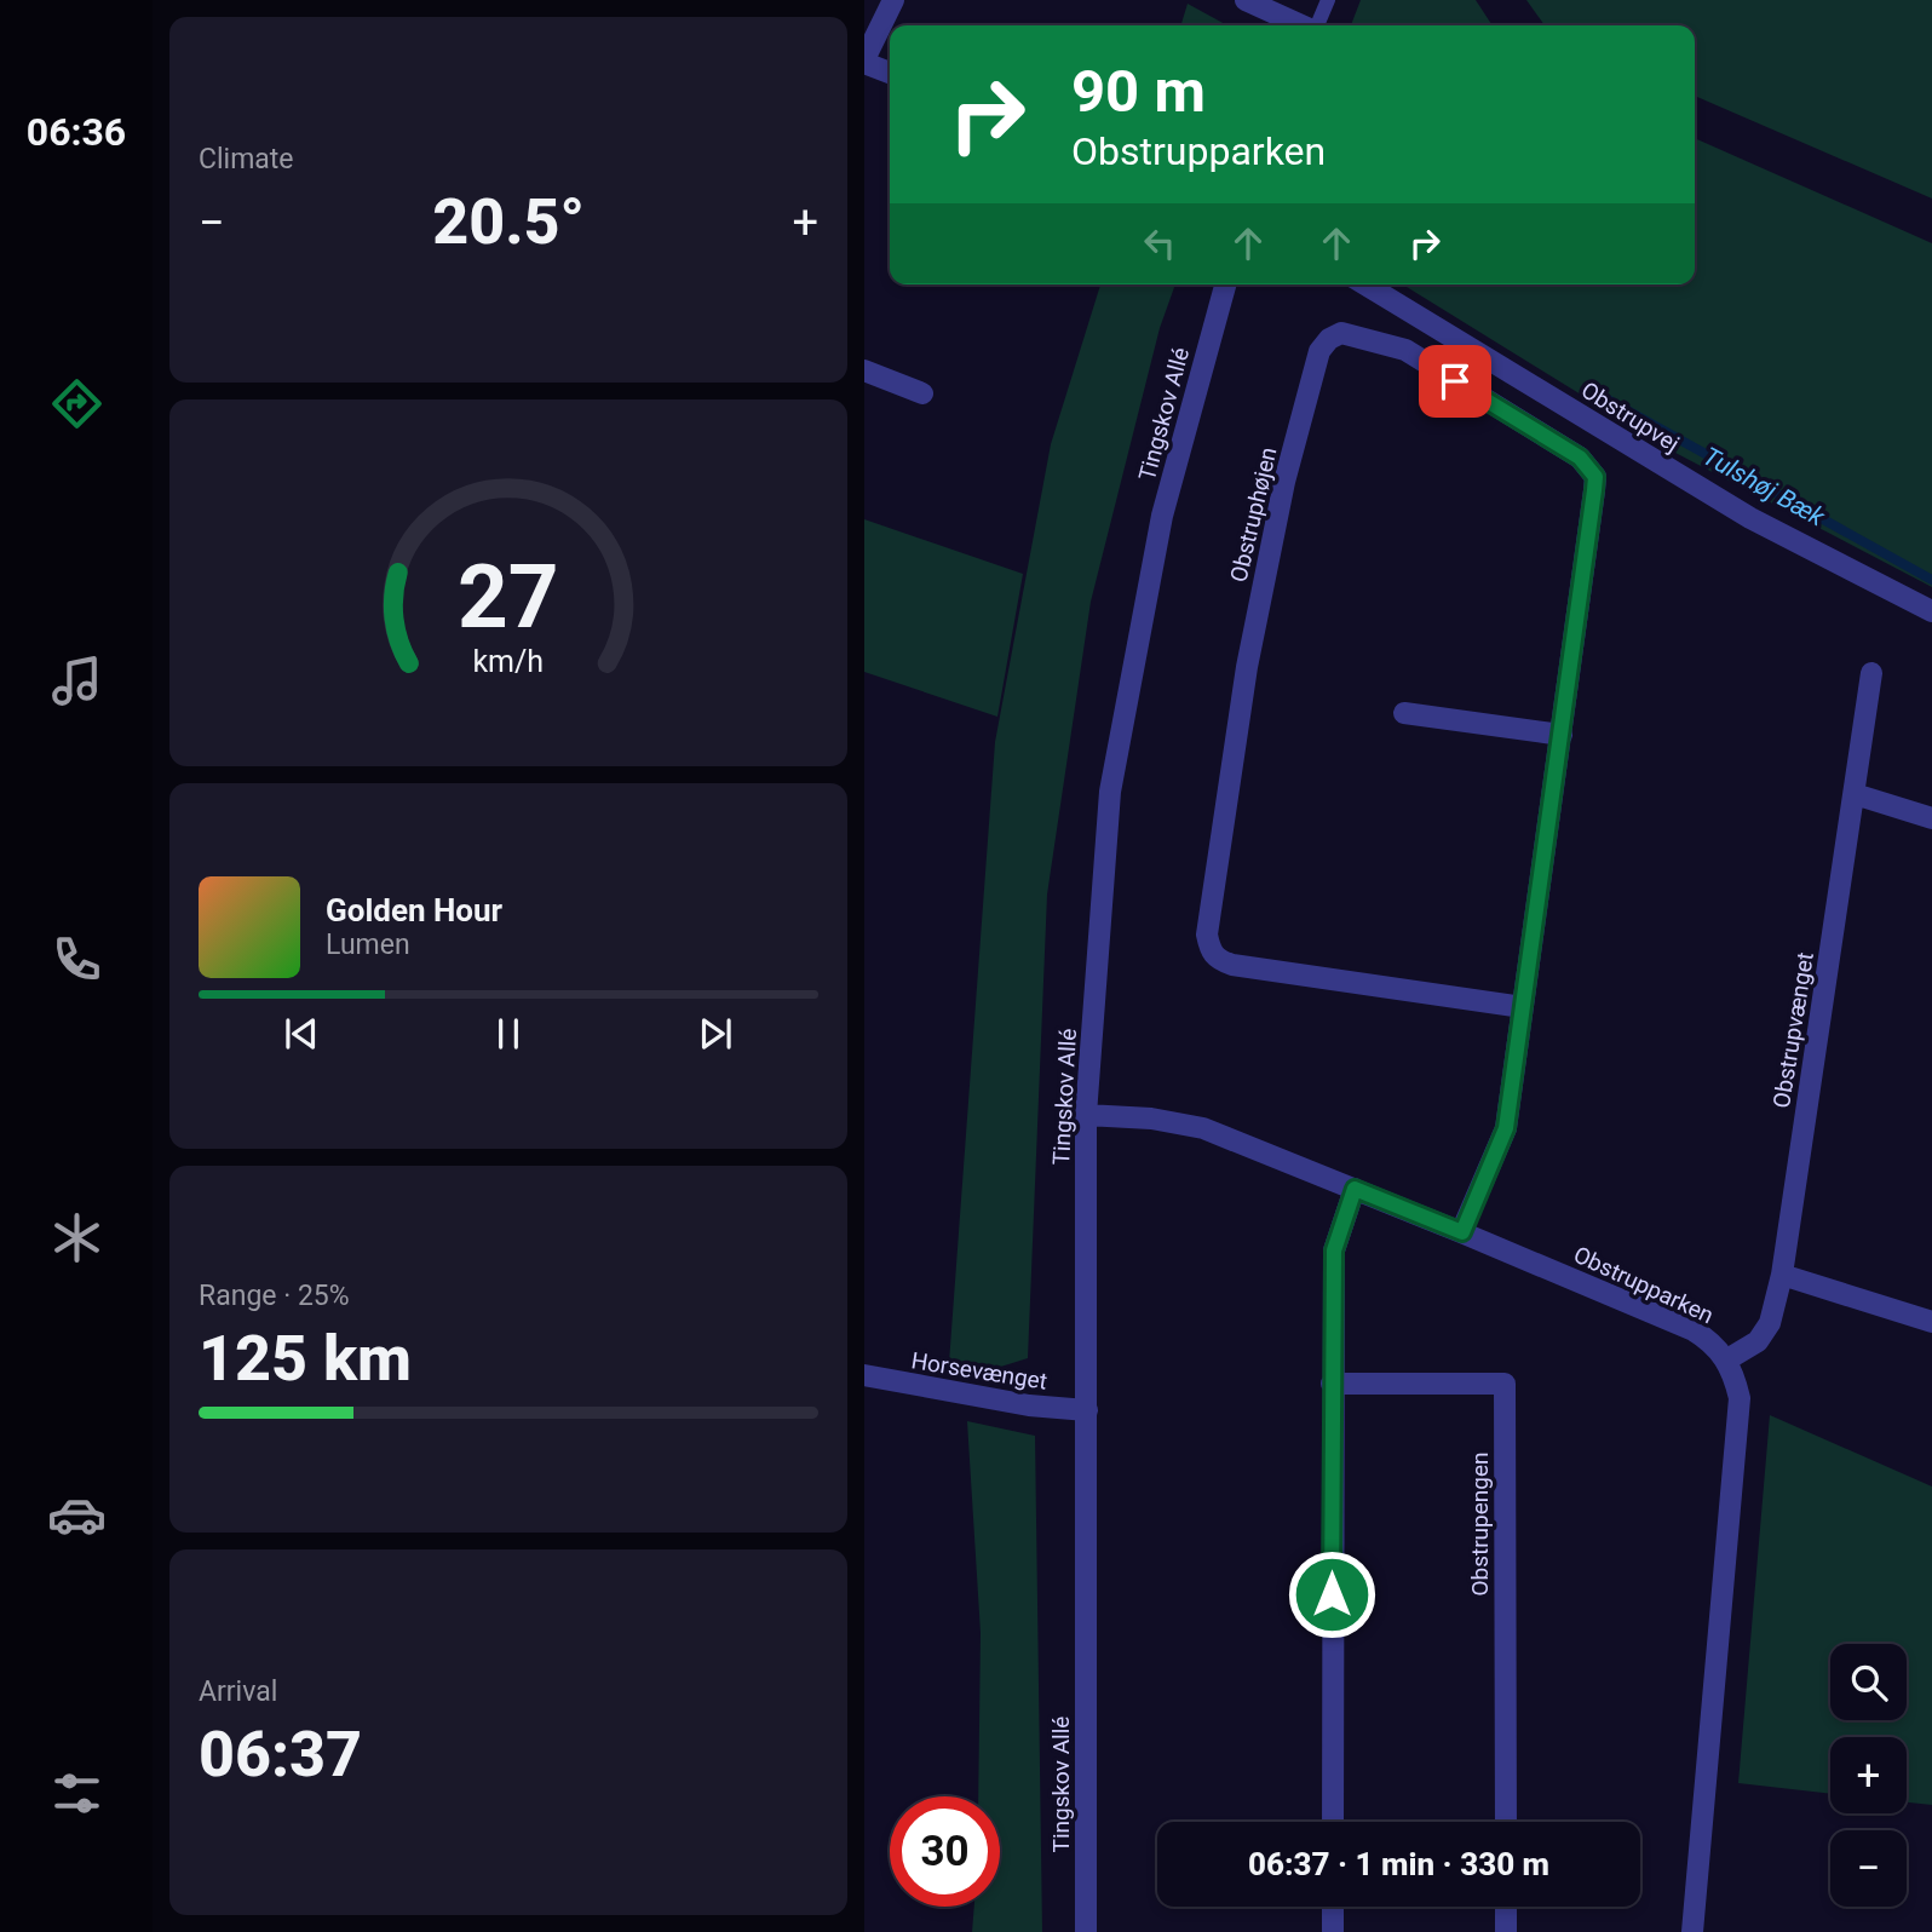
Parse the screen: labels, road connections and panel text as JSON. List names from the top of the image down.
{
  "streets": {
    "street": [
      "Tingskov Allé",
      "Obstrupvej",
      "Obstruphøjen",
      "Obstrupvænget",
      "Obstrupparken",
      "Horsevænget",
      "Obstrupengen"
    ]
  },
  "crossings": [
    ["Tingskov Allé", "Obstrupparken"],
    ["Tingskov Allé", "Horsevænget"],
    ["Obstruphøjen", "Obstrupparken"],
    ["Obstrupvænget", "Obstrupparken"]
  ],
  "water": ["Tulshøj Bæk"],
  "page": {
    "tabs": "06:36",
    "tile": [
      "Climate",
      ["Range · 25%", "125 km"],
      ["Arrival", "06:37"]
    ],
    "turn": ["90 m", "Obstrupparken"],
    "heat": ["−", "20.5°", "+"],
    "song": ["Golden Hour", "Lumen"],
    "map_buttons": ["+", "−"],
    "limit": "30",
    "trip": "06:37 · 1 min · 330 m",
    "gauge": ["27", "km/h"]
  }
}
